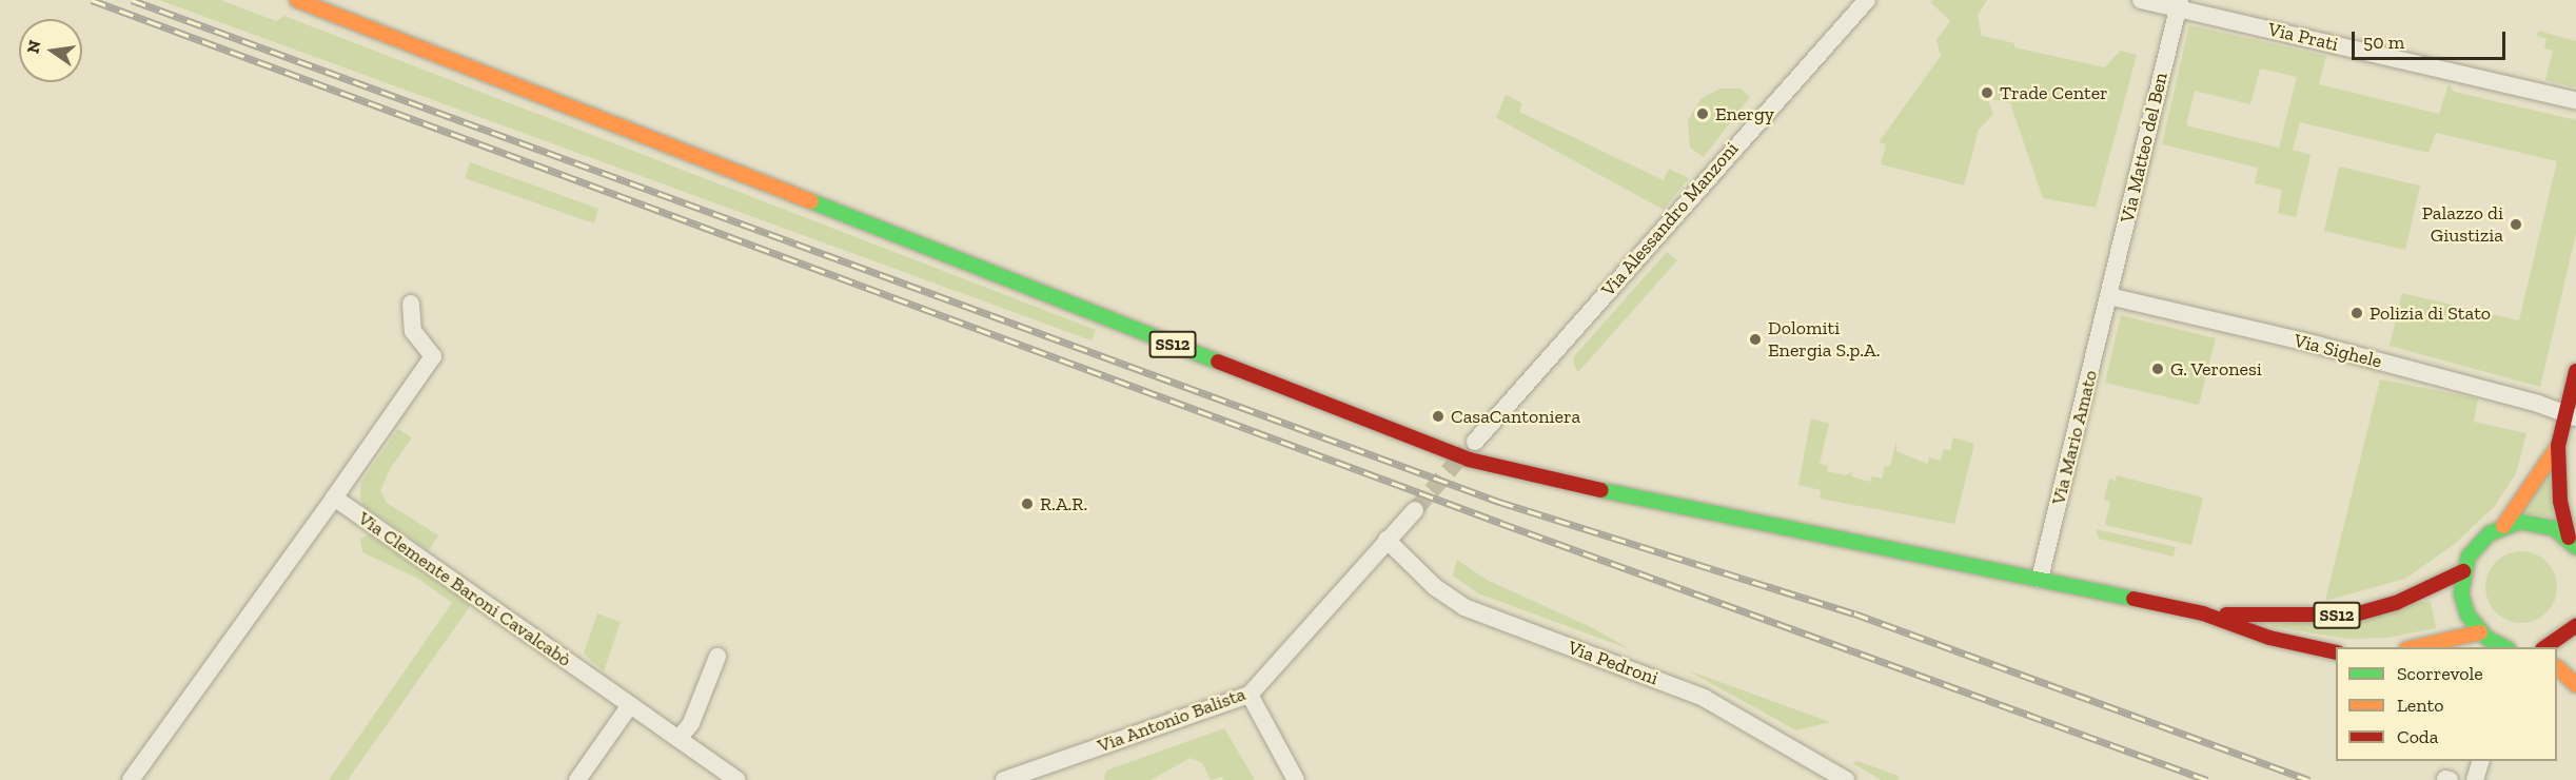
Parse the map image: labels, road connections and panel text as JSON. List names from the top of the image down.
{
  "streets": {
    "main road": ["SS12"],
    "street": [
      "Via Prati",
      "Via Matteo del Ben",
      "Via Alessandro Manzoni",
      "Via Sighele",
      "Via Mario Amato",
      "Via Clemente Baroni Cavalcabò",
      "Via Pedroni",
      "Via Antonio Balista"
    ]
  },
  "crossings": [
    ["Via Prati", "Via Matteo del Ben"],
    ["Via Matteo del Ben", "Via Sighele"],
    ["Via Matteo del Ben", "Via Mario Amato"],
    ["SS12", "Via Mario Amato"],
    ["Via Sighele", "Via Mario Amato"],
    ["Via Pedroni", "Via Antonio Balista"]
  ],
  "places": [
    "Trade Center",
    "Energy",
    "Palazzo di Giustizia",
    "Polizia di Stato",
    "Dolomiti Energia S.p.A.",
    "G. Veronesi",
    "CasaCantoniera",
    "R.A.R."
  ],
  "legend": ["Scorrevole", "Lento", "Coda"],
  "scale_bar": "50 m",
  "north": "left"
}
